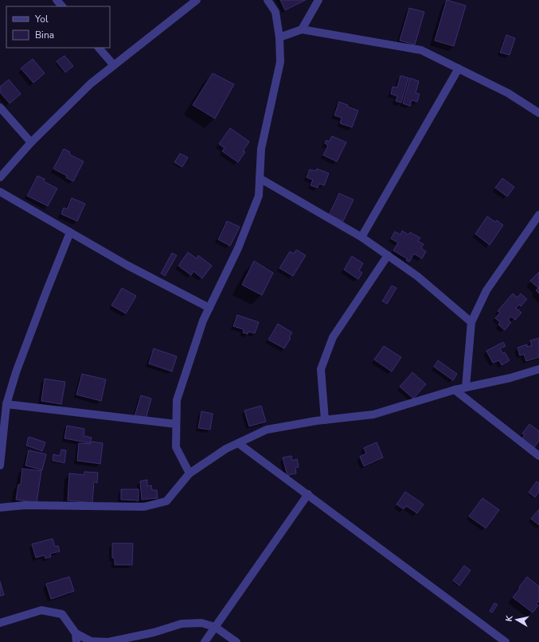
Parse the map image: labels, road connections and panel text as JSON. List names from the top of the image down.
{
  "legend": ["Yol", "Bina"],
  "north": "left"
}
